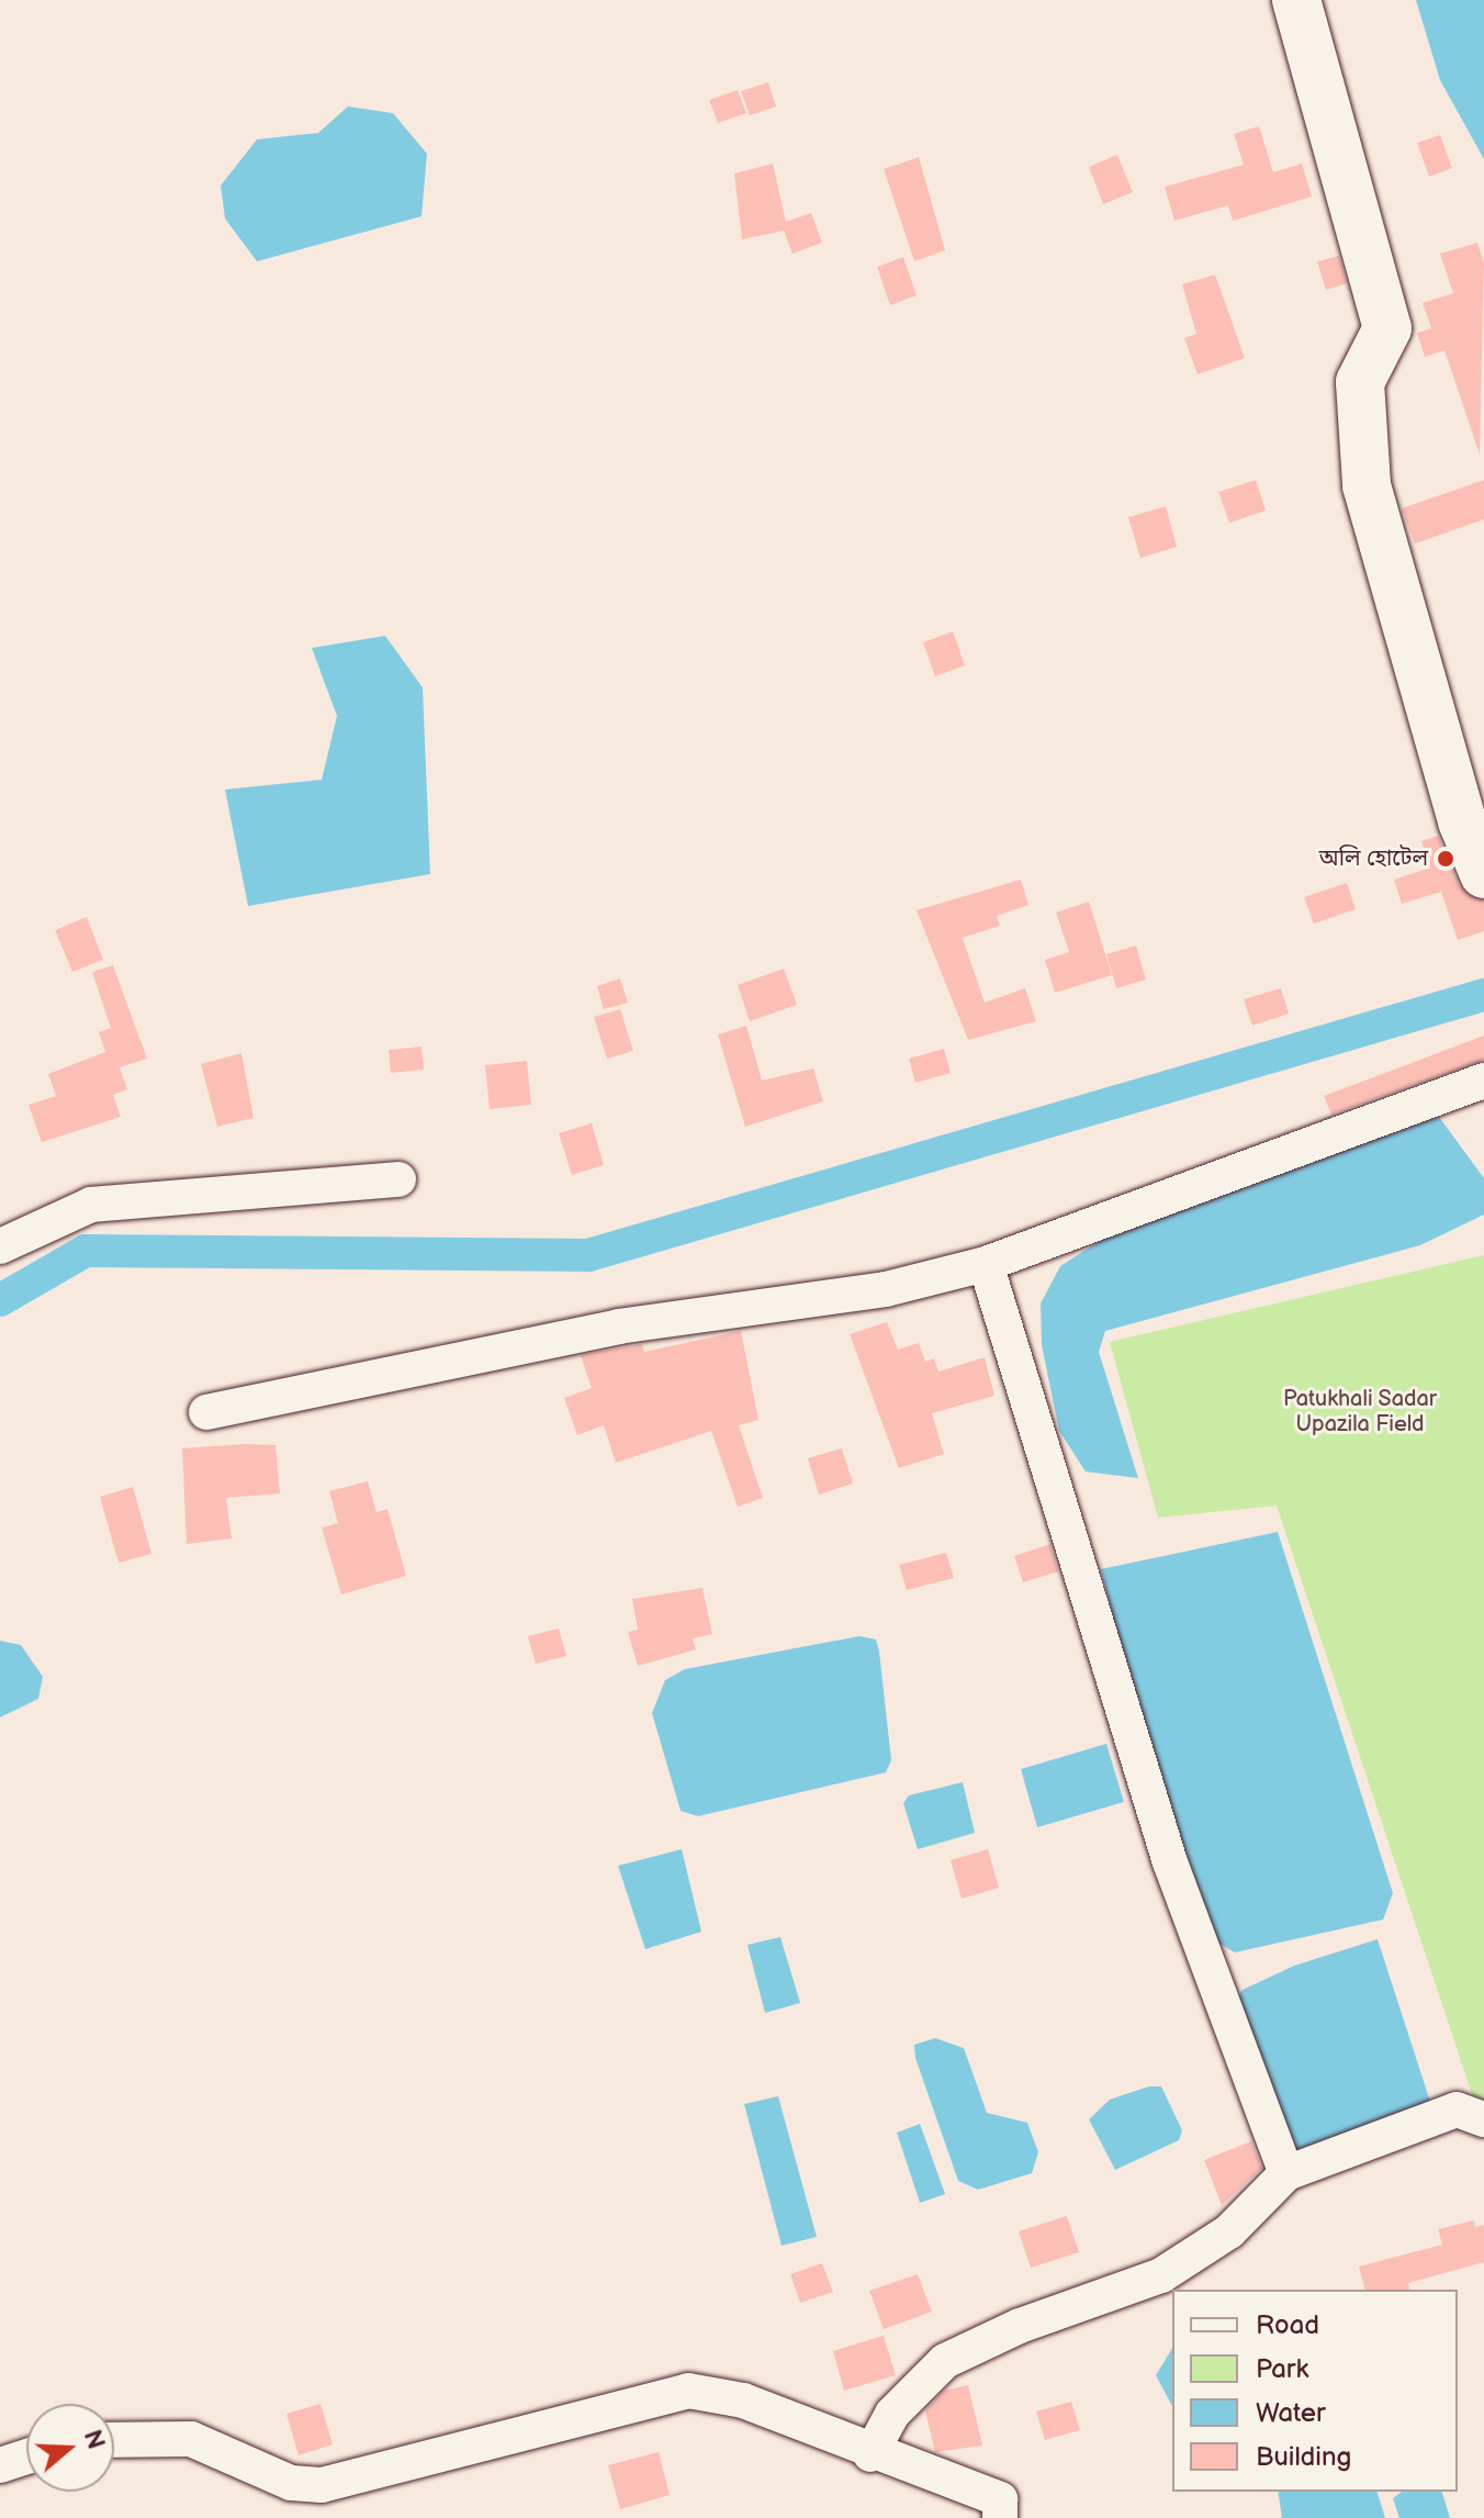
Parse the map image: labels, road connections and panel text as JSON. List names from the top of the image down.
{
  "parks": ["Patukhali Sadar Upazila Field"],
  "places": ["অলি হোটেল"],
  "legend": [
    "Road",
    "Park",
    "Water",
    "Building"
  ],
  "north": "right"
}
